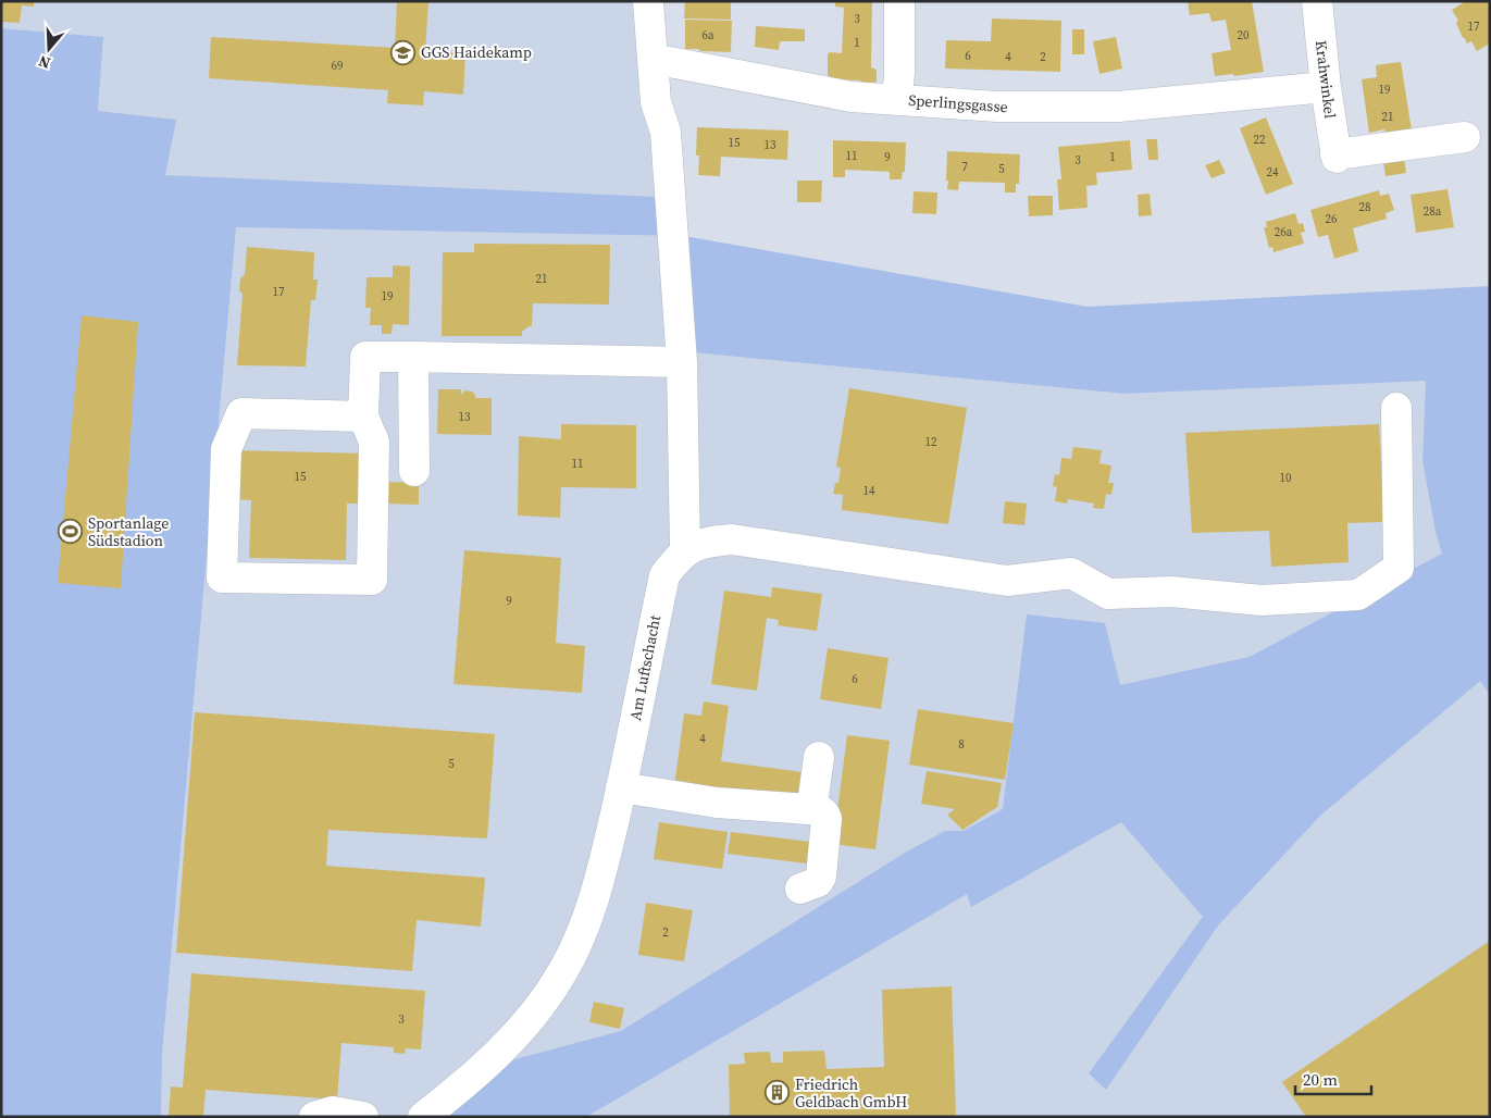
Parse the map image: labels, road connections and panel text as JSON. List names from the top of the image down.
{
  "streets": {
    "street": ["Krahwinkel", "Sperlingsgasse", "Am Luftschacht"]
  },
  "crossings": [
    ["Krahwinkel", "Sperlingsgasse"]
  ],
  "places": {
    "school or university": ["GGS Haidekamp"],
    "sports": ["Sportanlage Südstadion"],
    "building": ["Friedrich Geldbach GmbH"]
  },
  "house_numbers": [
    "3",
    "17",
    "6a",
    "20",
    "1",
    "6",
    "4",
    "2",
    "69",
    "19",
    "21",
    "22",
    "15",
    "13",
    "11",
    "9",
    "1",
    "3",
    "7",
    "5",
    "24",
    "28",
    "28a",
    "26",
    "26a",
    "21",
    "17",
    "19",
    "13",
    "12",
    "11",
    "15",
    "10",
    "14",
    "9",
    "6",
    "4",
    "8",
    "5",
    "2",
    "3"
  ],
  "scale_bar": "20 m",
  "north": "bottom"
}
